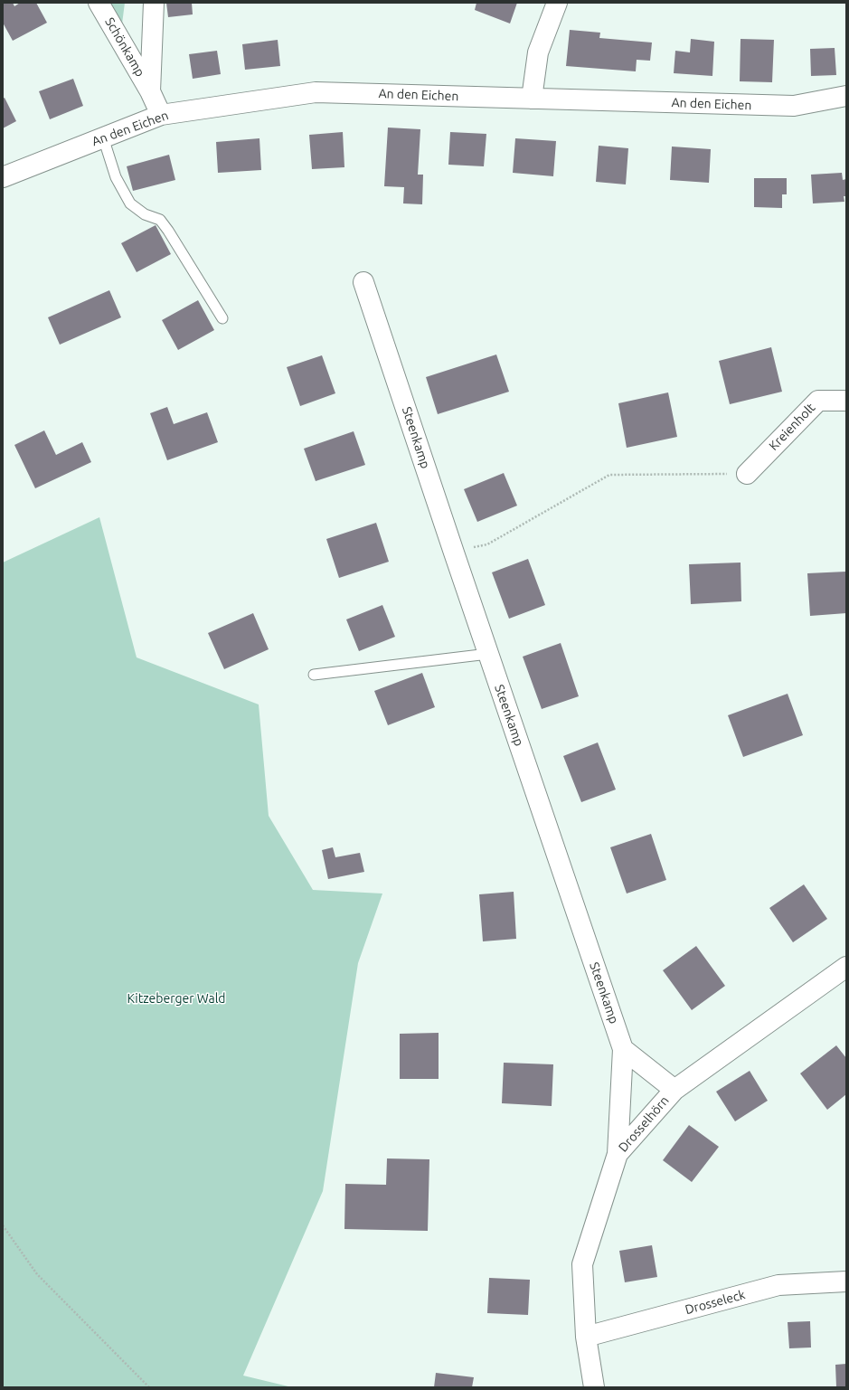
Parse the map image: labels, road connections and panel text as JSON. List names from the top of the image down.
{
  "streets": {
    "street": [
      "Schönkamp",
      "An den Eichen",
      "Kreienholt",
      "Steenkamp",
      "Drosselhörn",
      "Drosseleck"
    ]
  },
  "crossings": [
    ["Schönkamp", "An den Eichen"],
    ["Steenkamp", "Drosselhörn"],
    ["Drosselhörn", "Drosseleck"]
  ],
  "parks": ["Kitzeberger Wald"]
}
